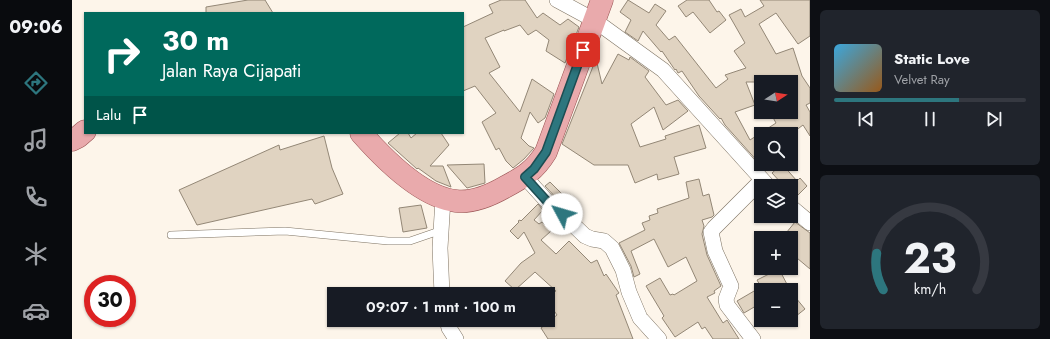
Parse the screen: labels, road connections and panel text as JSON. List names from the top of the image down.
{
  "north": "right",
  "page": {
    "tabs": "09:06",
    "turn": ["30 m", "Jalan Raya Cijapati"],
    "song": ["Static Love", "Velvet Ray"],
    "map_buttons": ["+", "−"],
    "then": "Lalu",
    "limit": "30",
    "trip": "09:07 · 1 mnt · 100 m",
    "gauge": ["23", "km/h"]
  }
}
